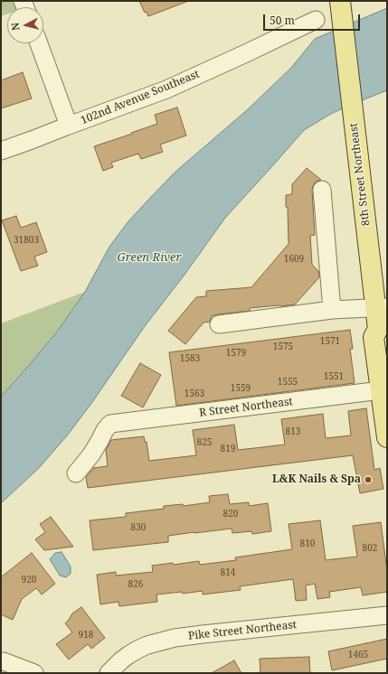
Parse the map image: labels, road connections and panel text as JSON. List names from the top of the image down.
{
  "streets": {
    "main road": ["8th Street Northeast"],
    "street": ["102nd Avenue Southeast", "R Street Northeast", "Pike Street Northeast"]
  },
  "crossings": [
    ["8th Street Northeast", "R Street Northeast"]
  ],
  "water": ["Green River"],
  "places": ["L&K Nails & Spa"],
  "house_numbers": [
    "31803",
    "1609",
    "1571",
    "1575",
    "1579",
    "1583",
    "1551",
    "1555",
    "1559",
    "1563",
    "813",
    "825",
    "819",
    "820",
    "830",
    "810",
    "802",
    "814",
    "920",
    "826",
    "918",
    "1465"
  ],
  "scale_bar": "50 m",
  "north": "left"
}
